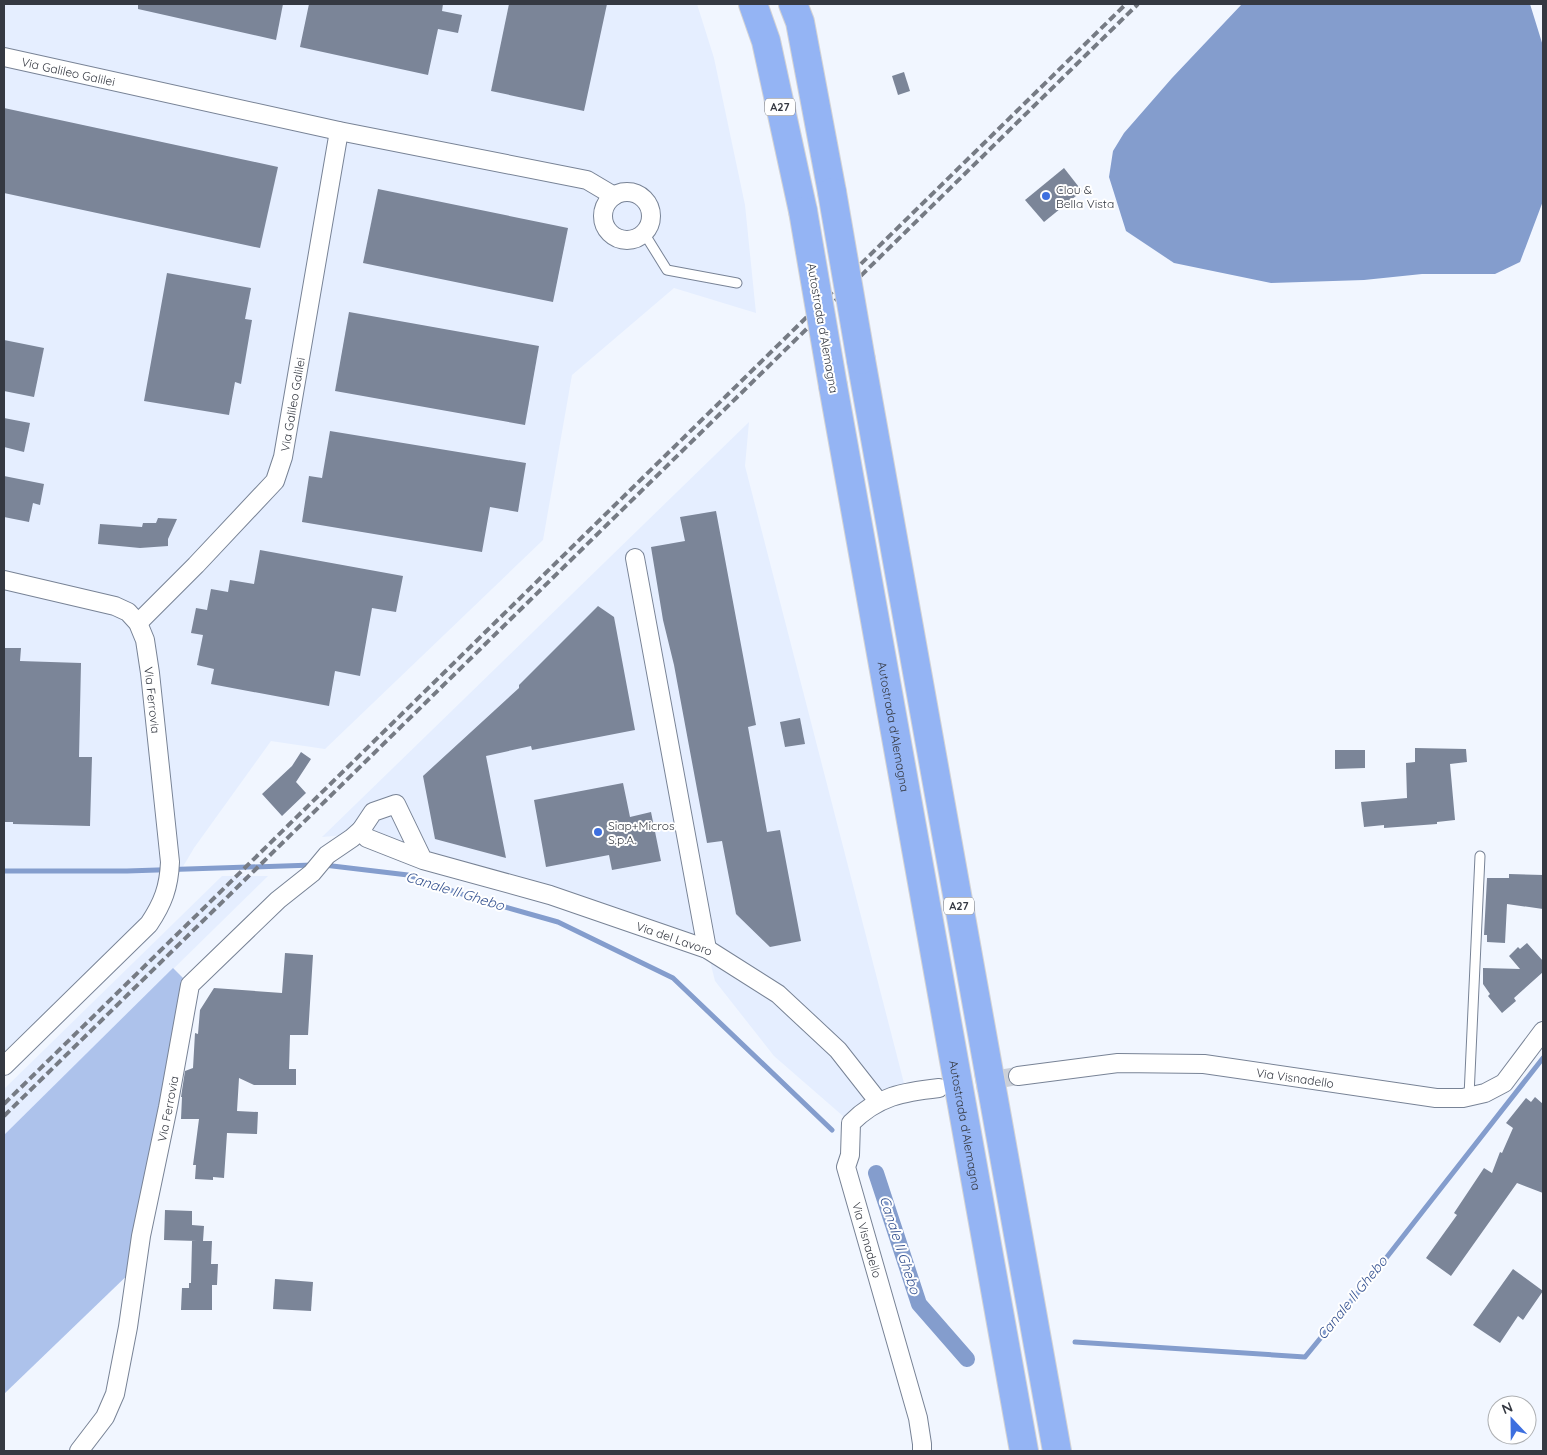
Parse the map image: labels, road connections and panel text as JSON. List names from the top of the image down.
{
  "streets": {
    "highway": ["A27", "Autostrada d'Alemagna"],
    "street": [
      "Via Galileo Galilei",
      "Via Ferrovia",
      "Via del Lavoro",
      "Via Visnadello"
    ]
  },
  "crossings": [
    ["Via Galileo Galilei", "Via Ferrovia"],
    ["Via Ferrovia", "Via del Lavoro"],
    ["Via del Lavoro", "Via Visnadello"]
  ],
  "water": ["Canale Il Ghebo"],
  "places": ["Clou & Bella Vista", "Siap+Micros S.p.A."],
  "north": "top"
}
